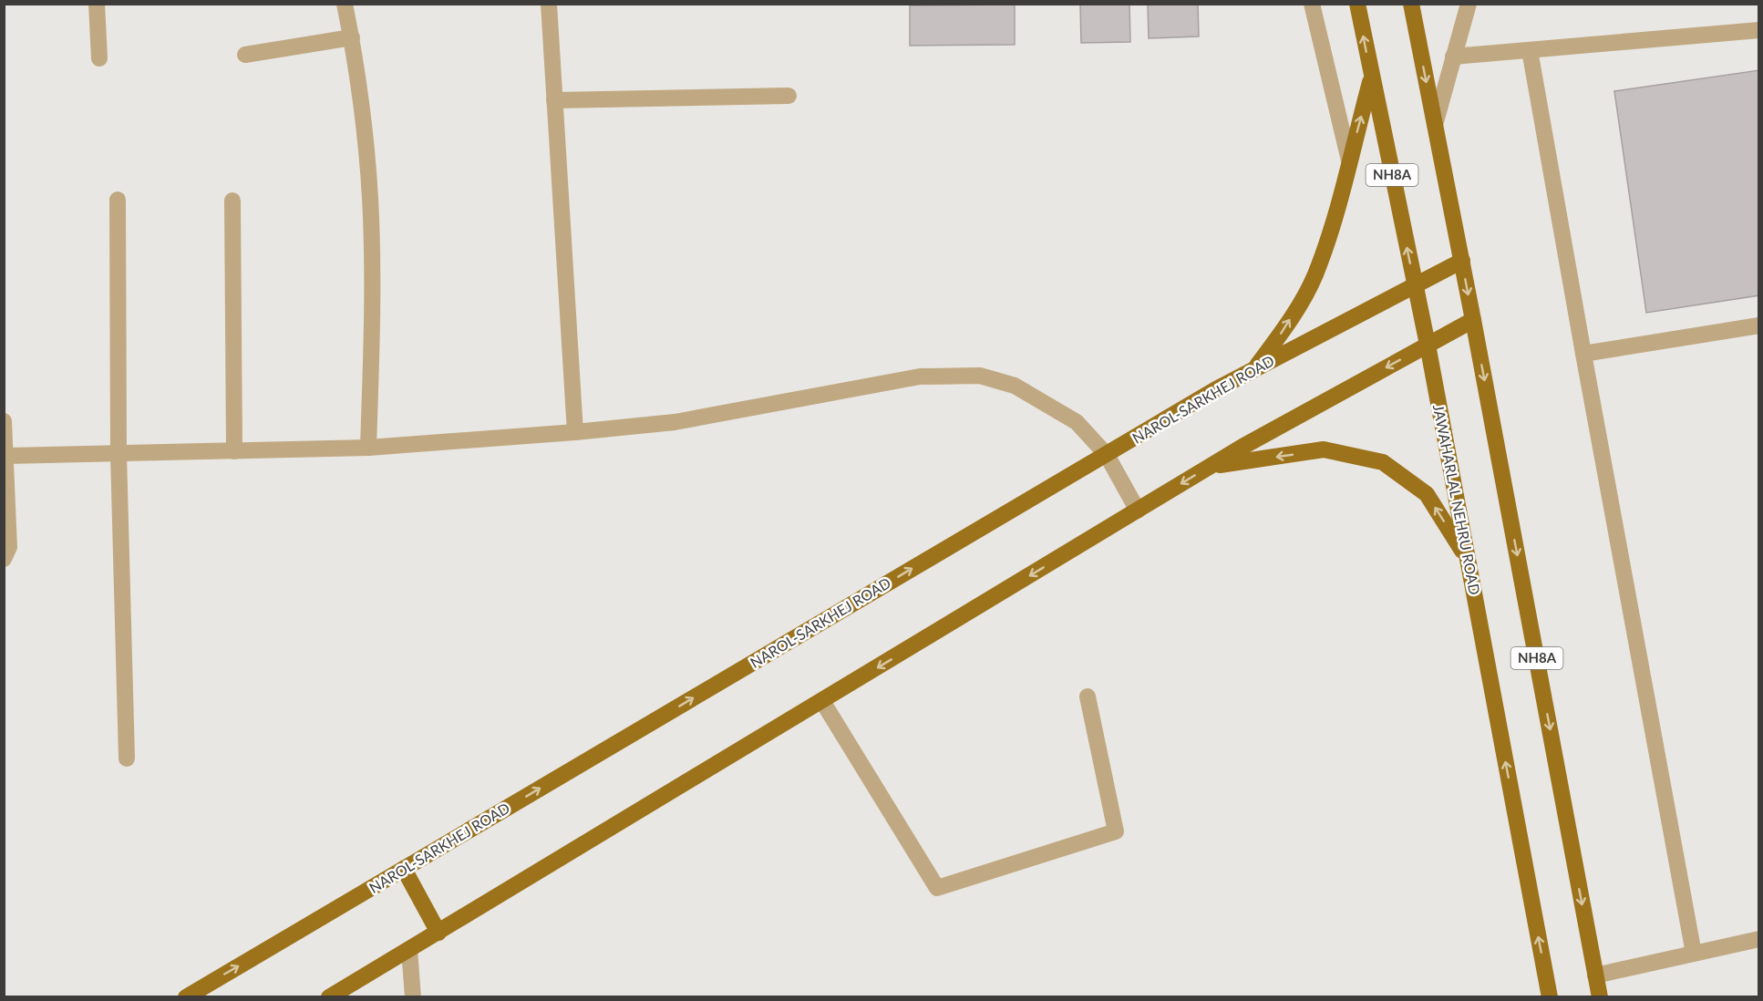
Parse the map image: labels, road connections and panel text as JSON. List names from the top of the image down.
{
  "streets": {
    "main road": ["NH8A", "NAROL-SARKHEJ ROAD", "JAWAHARLAL NEHRU ROAD"]
  },
  "crossings": [
    ["NH8A", "NAROL-SARKHEJ ROAD"],
    ["NAROL-SARKHEJ ROAD", "JAWAHARLAL NEHRU ROAD"]
  ]
}
